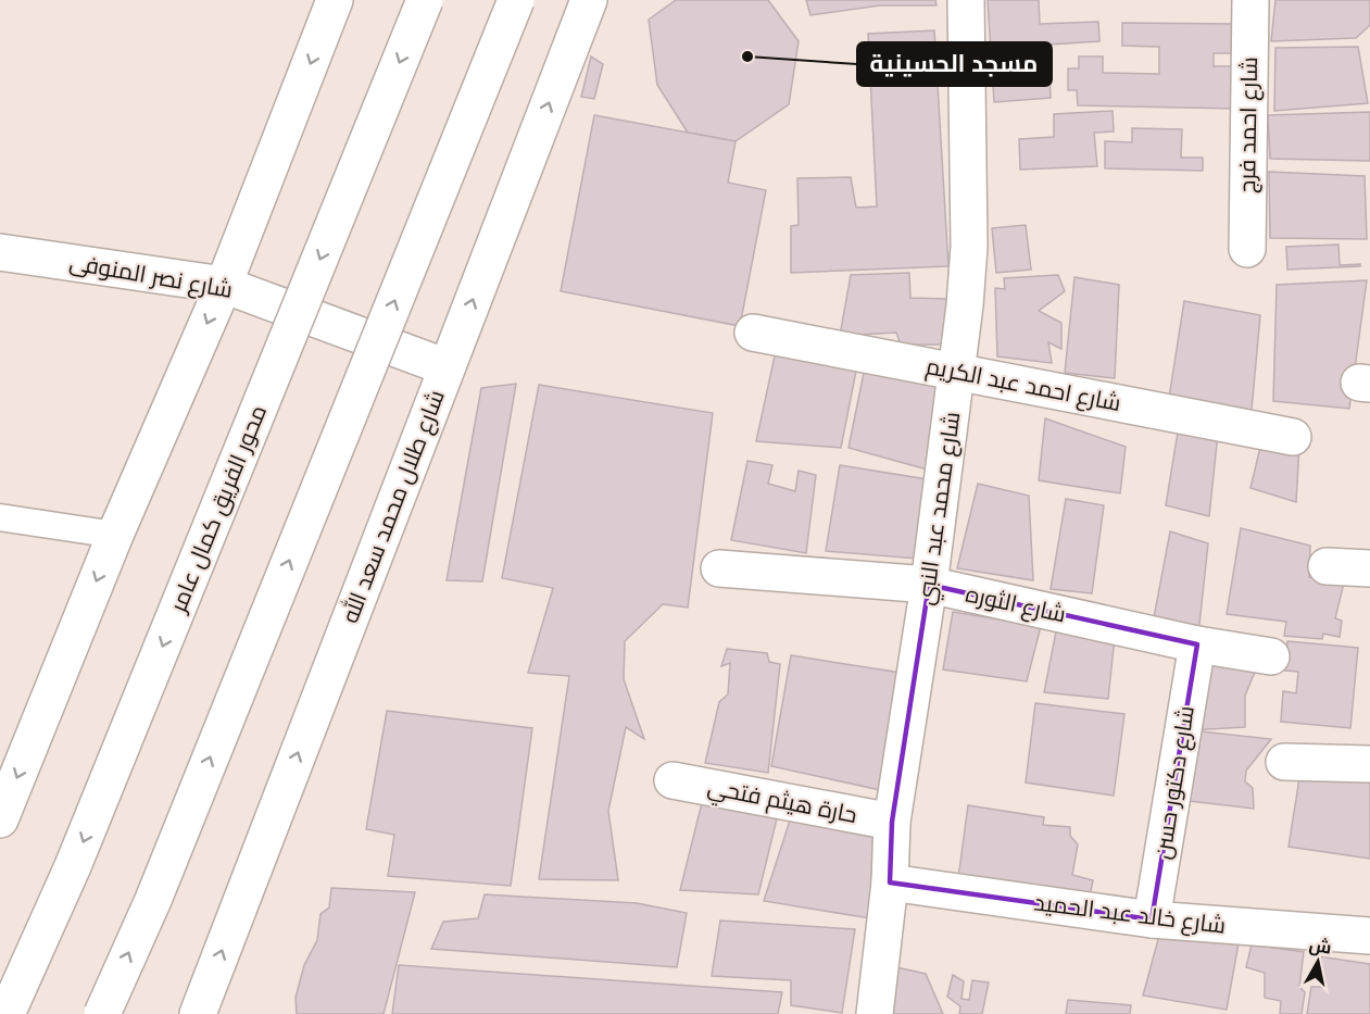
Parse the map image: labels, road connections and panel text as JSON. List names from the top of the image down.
{
  "streets": {
    "main road": [
      "شارع احمد فرج",
      "شارع نصر المنوفى",
      "شارع احمد عبد الكريم",
      "شارع طلال محمد سعد الله",
      "محور الفريق كمال عامر",
      "شارع محمد عبد النبي",
      "شارع الثوره",
      "شارع دكتور حسن",
      "حارة هيثم فتحي",
      "شارع خالد عبد الحميد"
    ]
  },
  "crossings": [
    ["شارع نصر المنوفى", "شارع طلال محمد سعد الله"],
    ["شارع احمد عبد الكريم", "شارع محمد عبد النبي"],
    ["شارع محمد عبد النبي", "شارع الثوره"],
    ["شارع محمد عبد النبي", "حارة هيثم فتحي"],
    ["شارع محمد عبد النبي", "شارع خالد عبد الحميد"],
    ["شارع الثوره", "شارع دكتور حسن"],
    ["شارع دكتور حسن", "شارع خالد عبد الحميد"]
  ],
  "places": ["مسجد الحسينية"],
  "north": "top"
}
